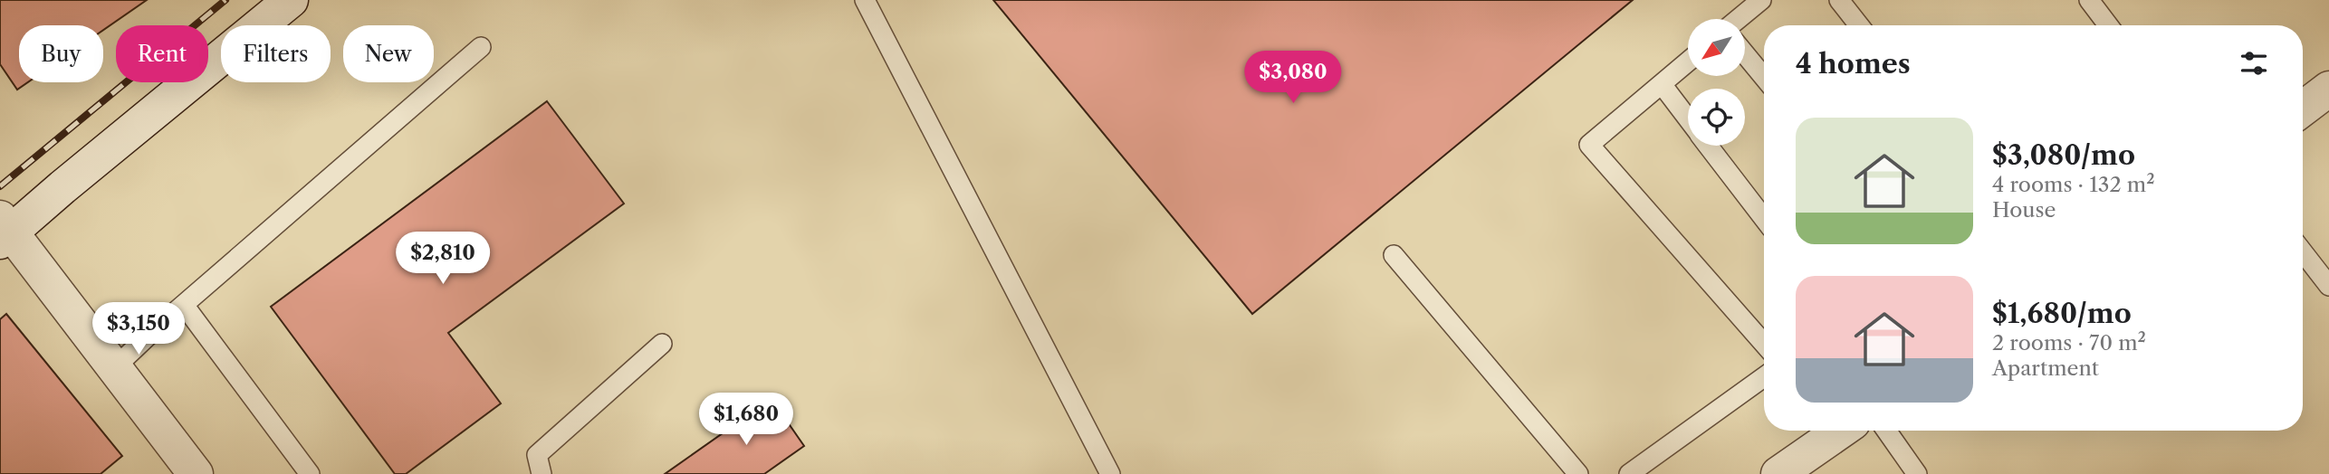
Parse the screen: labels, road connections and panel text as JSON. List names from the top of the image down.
{
  "north": "bottom left",
  "page": {
    "chip": [
      "Buy",
      "Rent",
      "Filters",
      "New"
    ],
    "heading": "4 homes",
    "price": [
      "$3,080",
      "$2,810",
      "$3,150",
      "$1,680"
    ],
    "list": [
      {
        "name": "$3,080/mo",
        "note": "4 rooms · 132 m² · House"
      },
      {
        "name": "$1,680/mo",
        "note": "2 rooms · 70 m² · Apartment"
      }
    ]
  }
}
